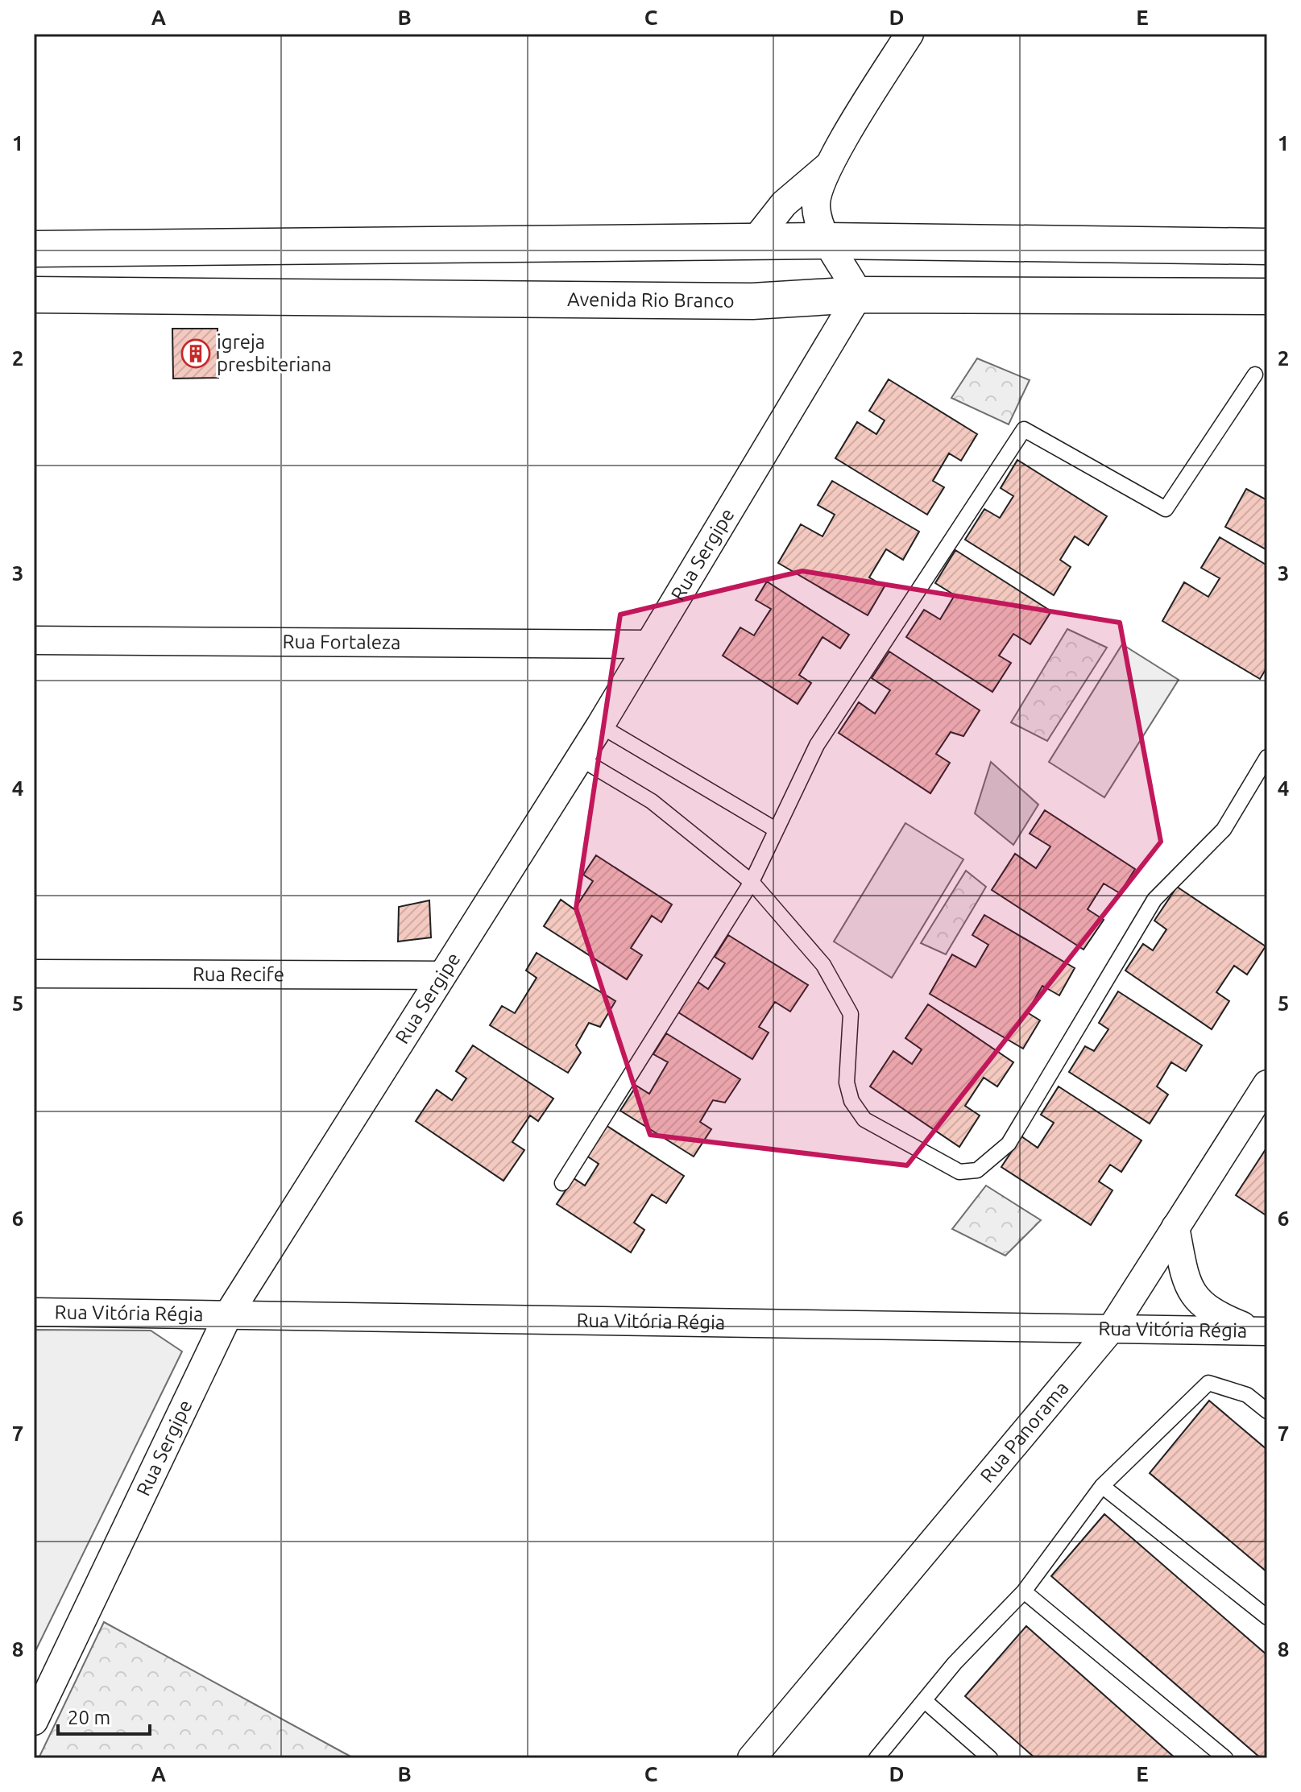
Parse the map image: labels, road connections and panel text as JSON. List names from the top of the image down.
{
  "streets": {
    "street": [
      "Avenida Rio Branco",
      "Rua Sergipe",
      "Rua Fortaleza",
      "Rua Recife",
      "Rua Vitória Régia",
      "Rua Panorama"
    ]
  },
  "crossings": [
    ["Avenida Rio Branco", "Rua Sergipe"],
    ["Rua Sergipe", "Rua Fortaleza"],
    ["Rua Sergipe", "Rua Recife"],
    ["Rua Sergipe", "Rua Vitória Régia"],
    ["Rua Vitória Régia", "Rua Panorama"]
  ],
  "places": {
    "building": ["igreja presbiteriana"]
  },
  "scale_bar": "20 m",
  "grid": {
    "columns": [
      "A",
      "B",
      "C",
      "D",
      "E"
    ],
    "rows": [
      "1",
      "2",
      "3",
      "4",
      "5",
      "6",
      "7",
      "8"
    ]
  }
}
